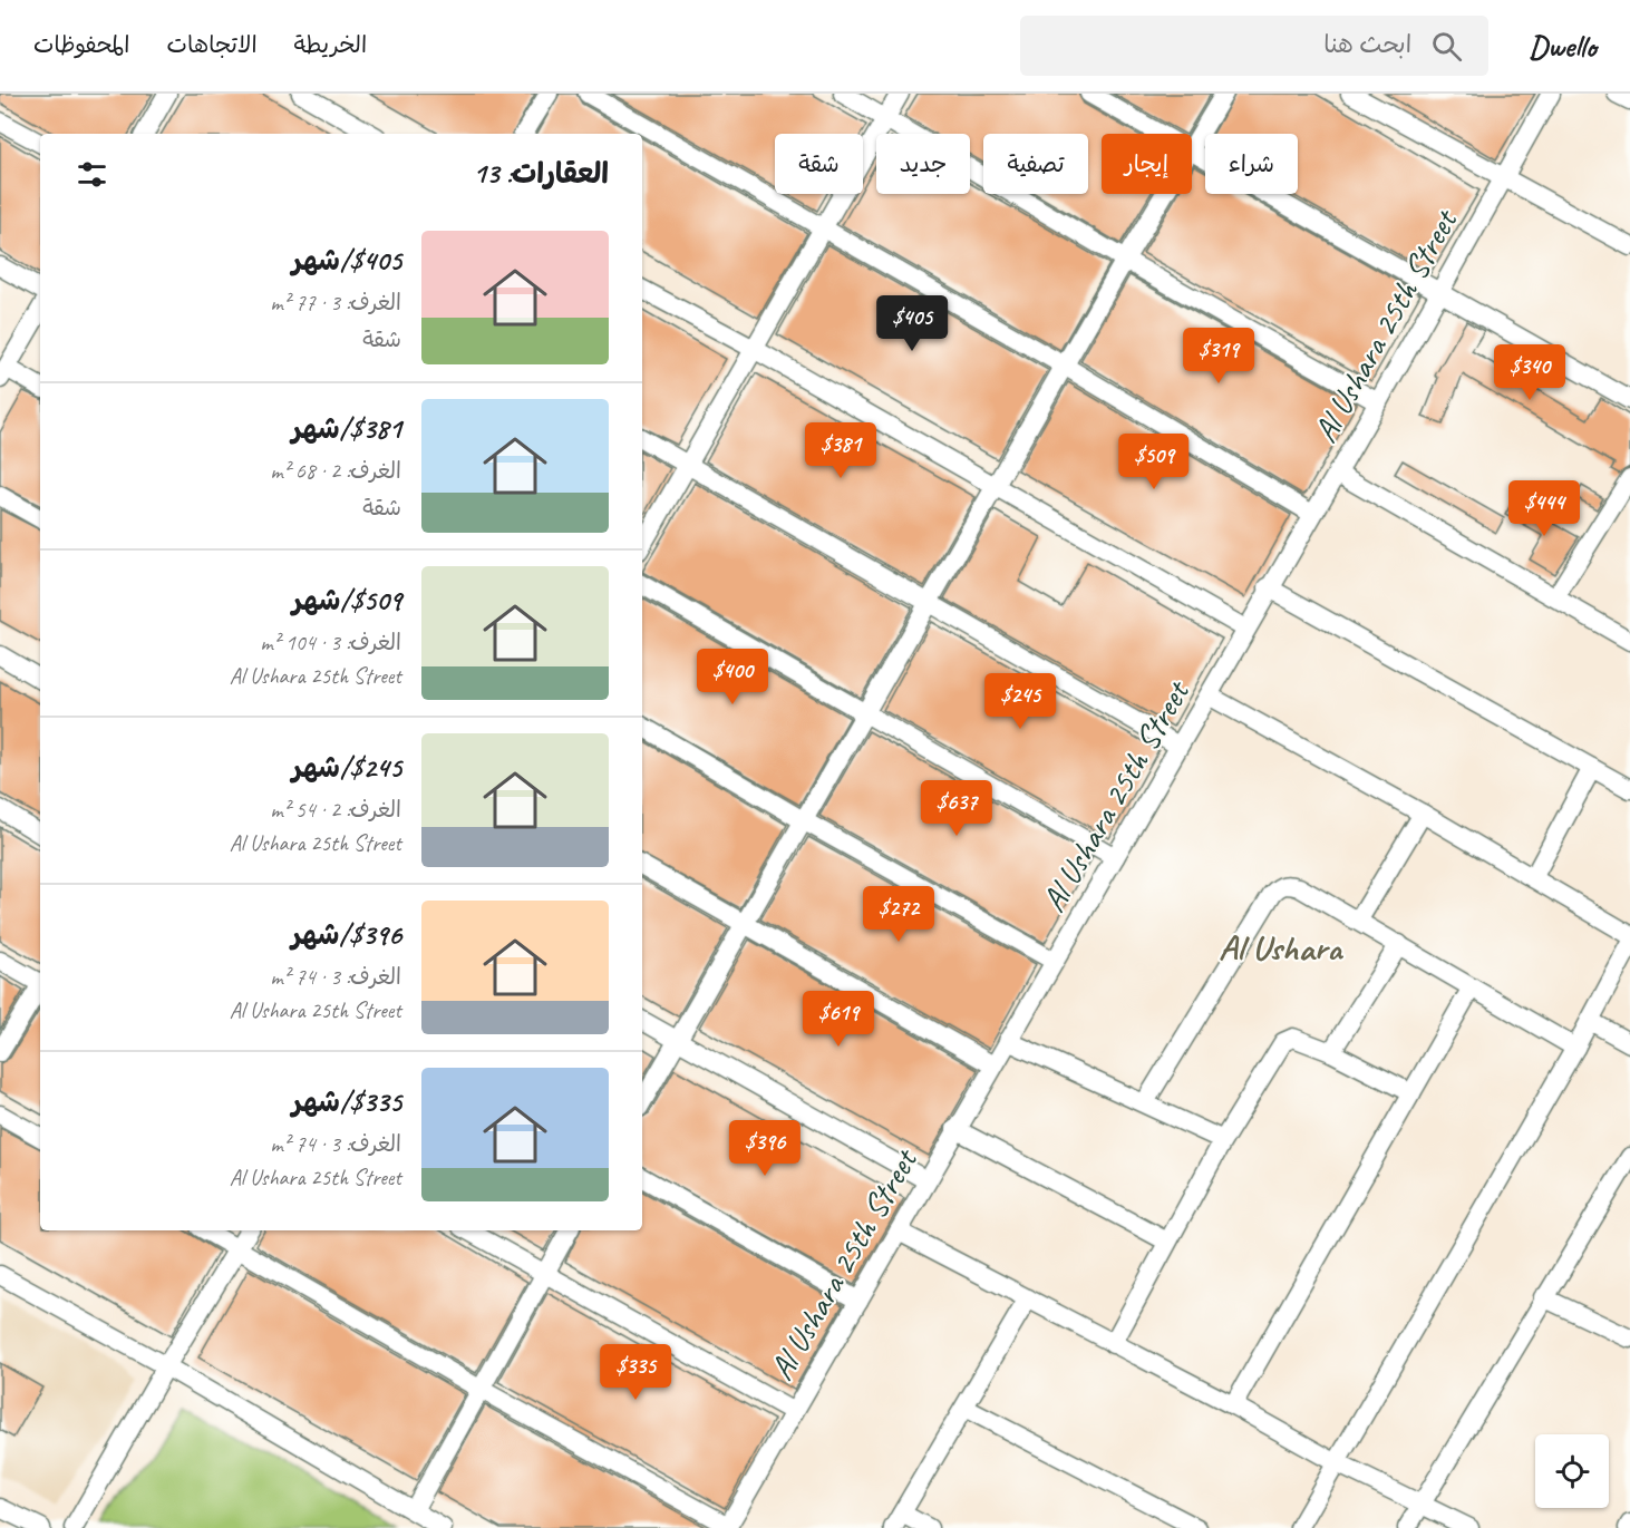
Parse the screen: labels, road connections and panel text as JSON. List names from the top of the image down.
{
  "streets": {
    "street": ["Al Ushara 25th Street"]
  },
  "districts": ["Al Ushara"],
  "page": {
    "header": "Dwello",
    "search": "ابحث هنا",
    "nav": ["الخريطة", "الاتجاهات", "المحفوظات"],
    "chip": [
      "شراء",
      "إيجار",
      "تصفية",
      "جديد",
      "شقة"
    ],
    "heading": "العقارات: 13",
    "list": [
      {
        "name": "$405/شهر",
        "note": "الغرف: 3 · 77 m² · شقة"
      },
      {
        "name": "$381/شهر",
        "note": "الغرف: 2 · 68 m² · شقة"
      },
      {
        "name": "$509/شهر",
        "note": "الغرف: 3 · 104 m² · Al Ushara 25th Street"
      },
      {
        "name": "$245/شهر",
        "note": "الغرف: 2 · 54 m² · Al Ushara 25th Street"
      },
      {
        "name": "$396/شهر",
        "note": "الغرف: 3 · 74 m² · Al Ushara 25th Street"
      },
      {
        "name": "$335/شهر",
        "note": "الغرف: 3 · 74 m² · Al Ushara 25th Street"
      }
    ],
    "price": [
      "$405",
      "$319",
      "$340",
      "$381",
      "$509",
      "$444",
      "$400",
      "$245",
      "$637",
      "$272",
      "$619",
      "$396",
      "$335"
    ]
  }
}
